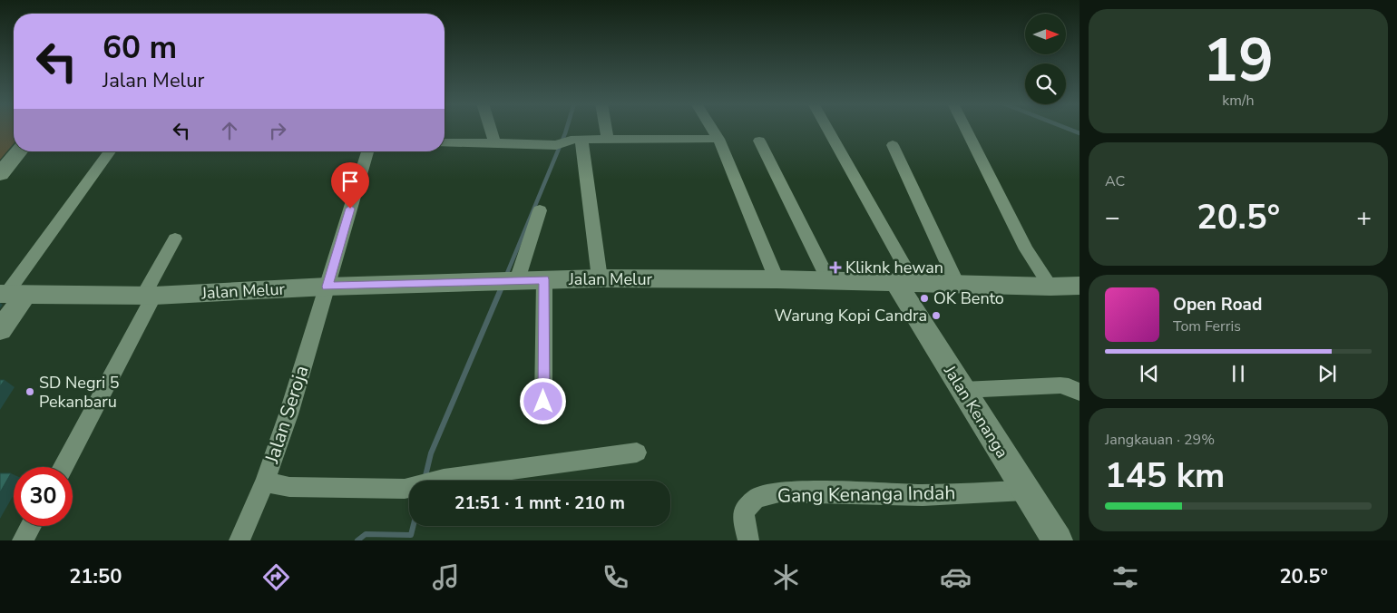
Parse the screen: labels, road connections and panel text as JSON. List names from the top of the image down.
{
  "streets": {
    "street": [
      "Jalan Melur",
      "Jalan Kenanga",
      "Jalan Seroja",
      "Gang Kenanga Indah"
    ]
  },
  "crossings": [
    ["Jalan Melur", "Jalan Kenanga"],
    ["Jalan Melur", "Jalan Seroja"],
    ["Jalan Kenanga", "Gang Kenanga Indah"]
  ],
  "places": {
    "health": ["Kliknk hewan"],
    "other": ["OK Bento", "Warung Kopi Candra", "SD Negri 5 Pekanbaru"]
  },
  "north": "right",
  "page": {
    "tile": [
      ["19", "km/h"],
      "AC",
      ["Jangkauan · 29%", "145 km"]
    ],
    "turn": ["60 m", "Jalan Melur"],
    "heat": ["−", "20.5°", "+"],
    "song": ["Open Road", "Tom Ferris"],
    "limit": "30",
    "trip": "21:51 · 1 mnt · 210 m",
    "tabs": ["21:50", "20.5°"]
  }
}
